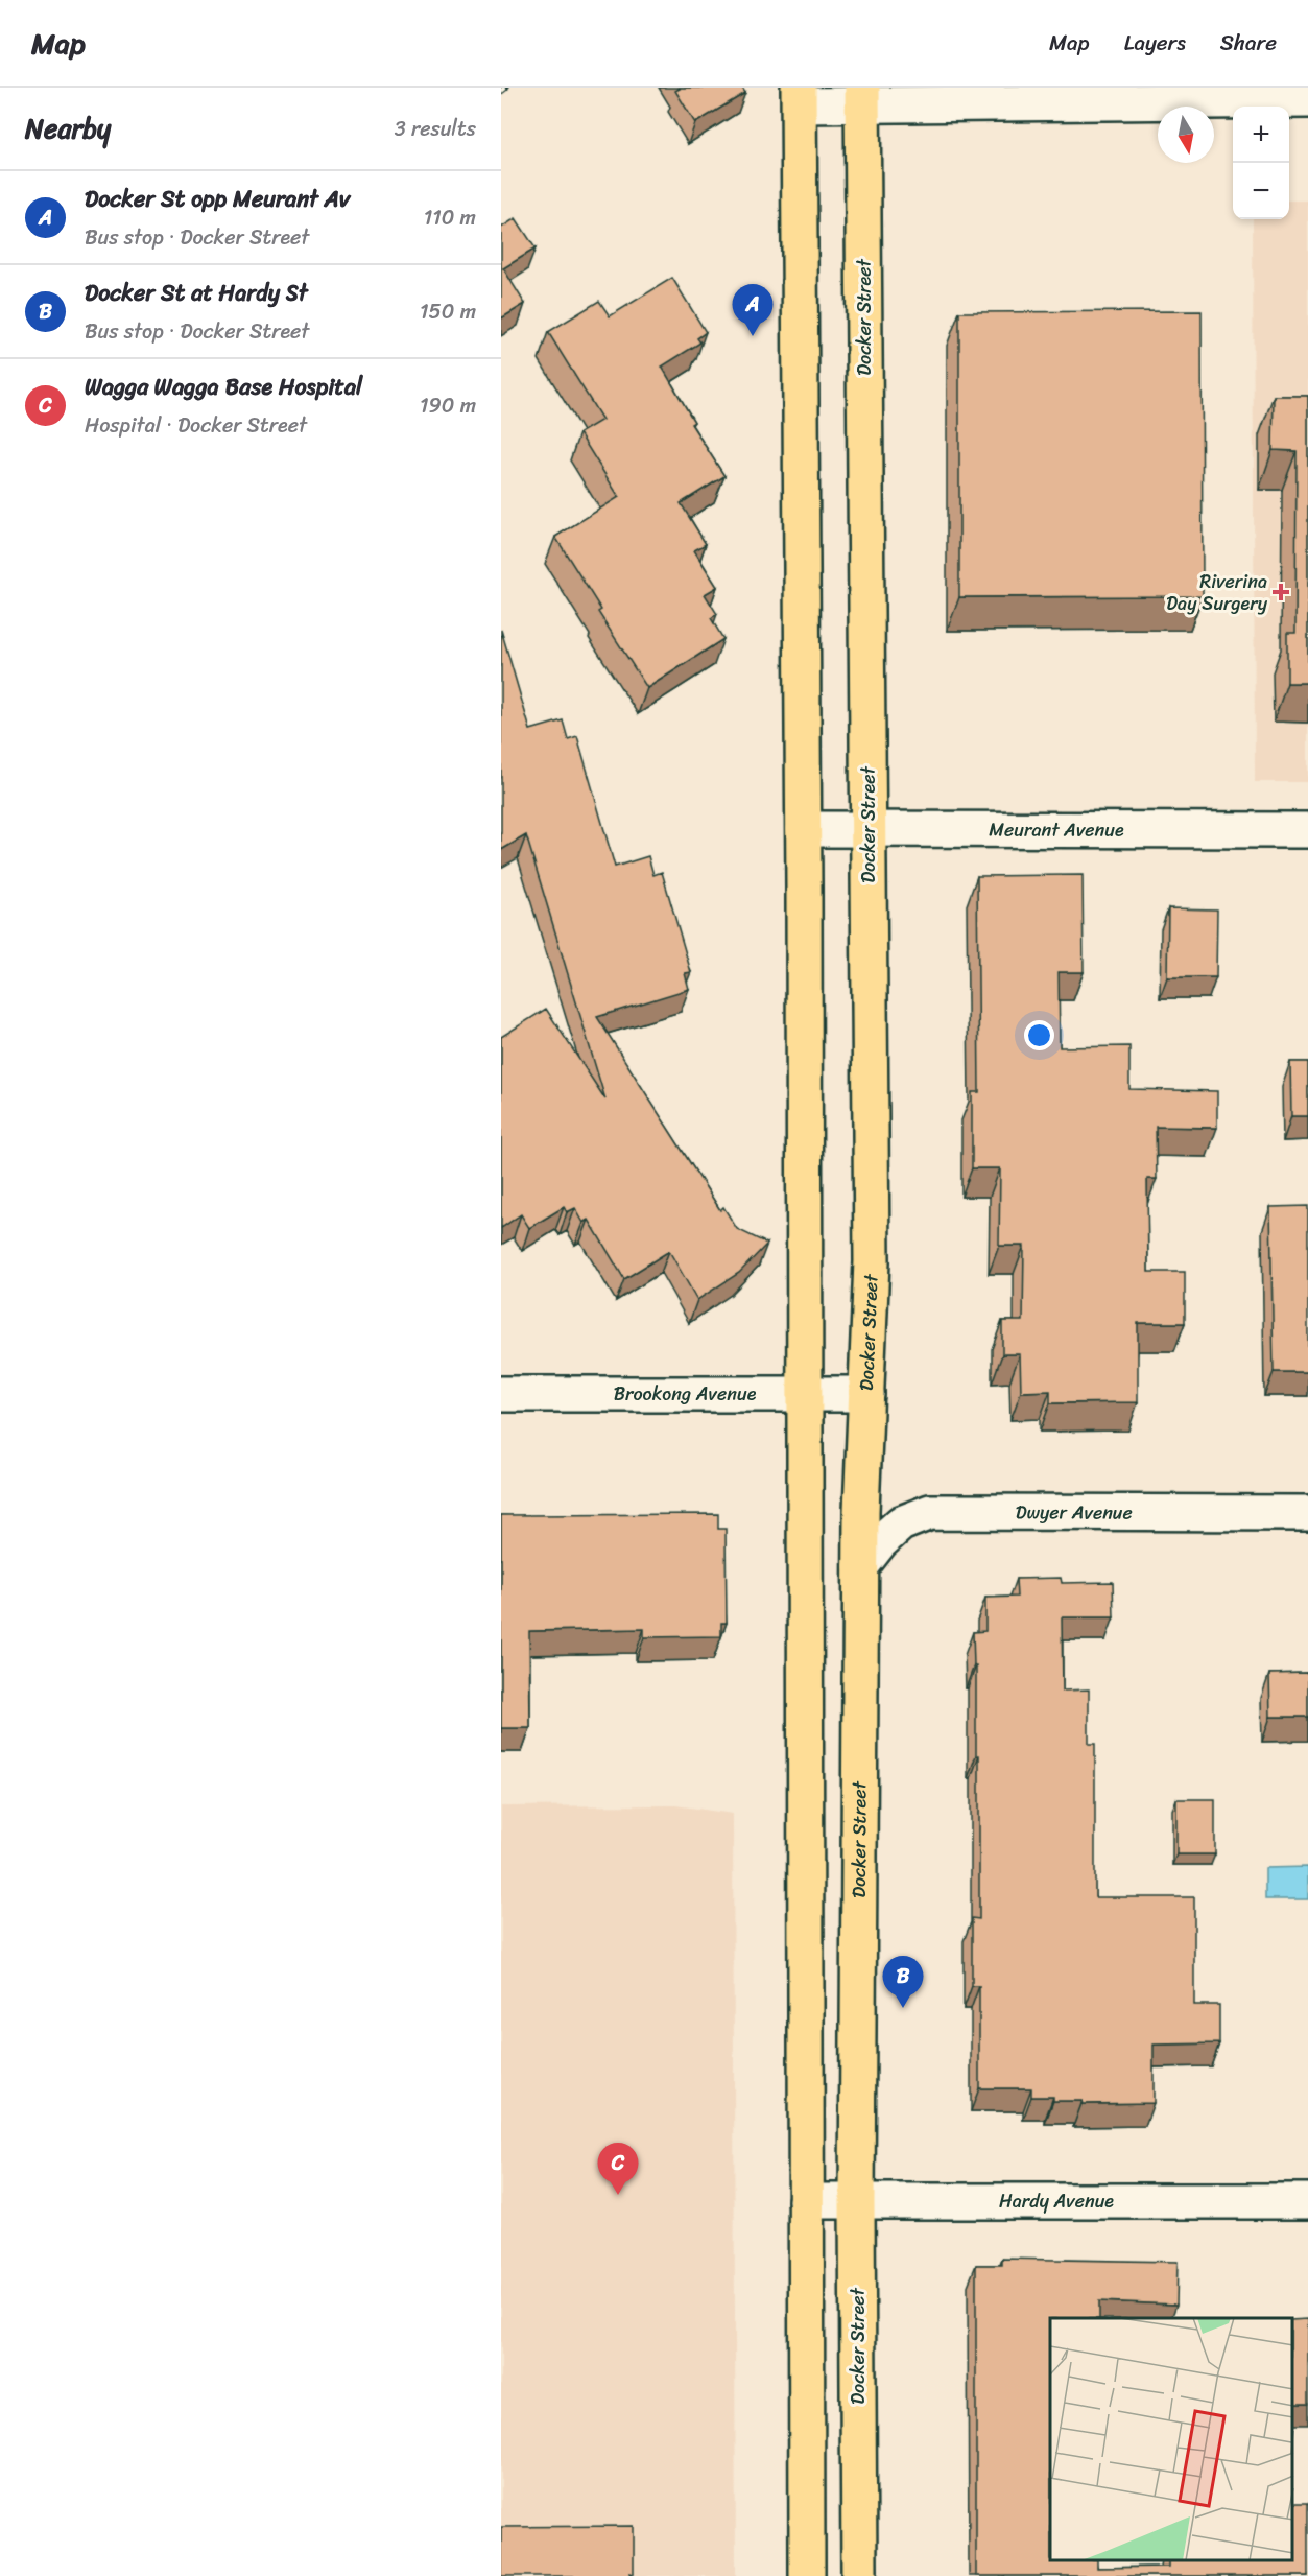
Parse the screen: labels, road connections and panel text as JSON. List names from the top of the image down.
{
  "streets": {
    "main road": ["Docker Street"],
    "street": [
      "Meurant Avenue",
      "Brookong Avenue",
      "Dwyer Avenue",
      "Hardy Avenue"
    ]
  },
  "crossings": [
    ["Docker Street", "Meurant Avenue"],
    ["Docker Street", "Brookong Avenue"],
    ["Docker Street", "Dwyer Avenue"],
    ["Docker Street", "Hardy Avenue"]
  ],
  "places": {
    "health": ["Riverina Day Surgery"]
  },
  "north": "bottom",
  "page": {
    "header": "Map",
    "nav": ["Map", "Layers", "Share"],
    "heading": ["Nearby", "3 results"],
    "map_buttons": ["+", "−"],
    "list": [
      {
        "mark": "A",
        "name": "Docker St opp Meurant Av",
        "note": "Bus stop · Docker Street",
        "value": "110 m"
      },
      {
        "mark": "B",
        "name": "Docker St at Hardy St",
        "note": "Bus stop · Docker Street",
        "value": "150 m"
      },
      {
        "mark": "C",
        "name": "Wagga Wagga Base Hospital",
        "note": "Hospital · Docker Street",
        "value": "190 m"
      }
    ],
    "pins": ["A", "B", "C"]
  }
}
